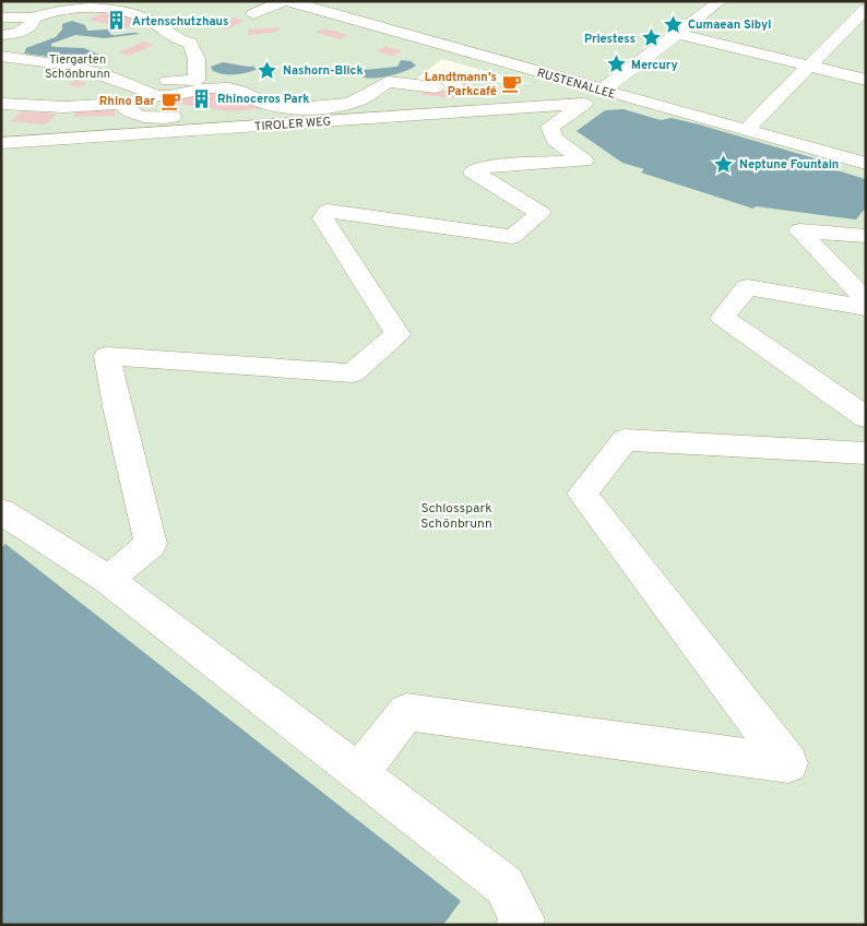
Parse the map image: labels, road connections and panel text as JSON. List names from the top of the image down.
{
  "streets": {
    "street": ["RUSTENALLEE", "TIROLER WEG"]
  },
  "crossings": [
    ["RUSTENALLEE", "TIROLER WEG"]
  ],
  "parks": ["Tiergarten Schönbrunn", "Schlosspark Schönbrunn"],
  "places": {
    "building": ["Artenschutzhaus", "Rhinoceros Park"],
    "place": [
      "Cumaean Sibyl",
      "Priestess",
      "Mercury",
      "Nashorn-Blick",
      "Neptune Fountain"
    ],
    "cafe": ["Landtmann's Parkcafé", "Rhino Bar"]
  }
}
